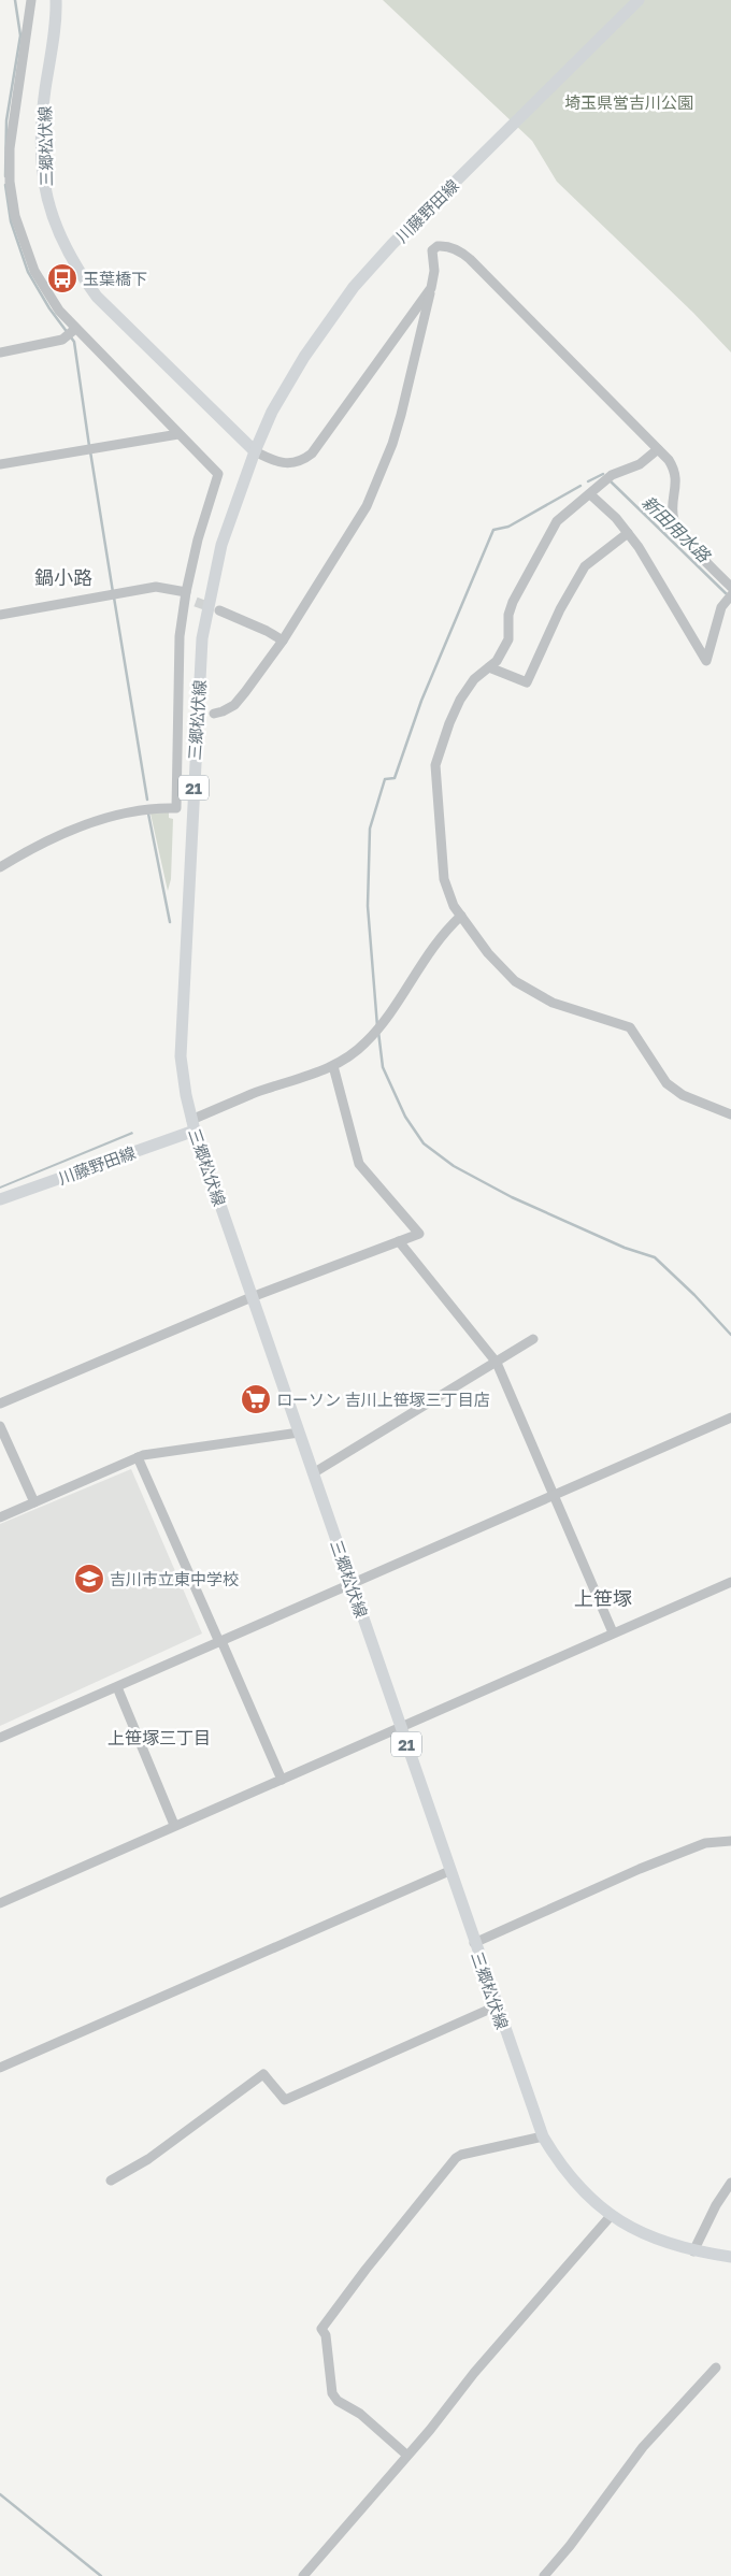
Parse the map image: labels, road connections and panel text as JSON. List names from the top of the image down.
{
  "streets": {
    "main road": ["三郷松伏線", "川藤野田線", "21"]
  },
  "crossings": [
    ["三郷松伏線", "川藤野田線"]
  ],
  "districts": ["鍋小路", "上笹塚", "上笹塚三丁目"],
  "water": ["新田用水路"],
  "parks": ["埼玉県営吉川公園"],
  "places": {
    "bus stop": ["玉葉橋下"],
    "supermarket": ["ローソン 吉川上笹塚三丁目店"],
    "school or university": ["吉川市立東中学校"]
  }
}
